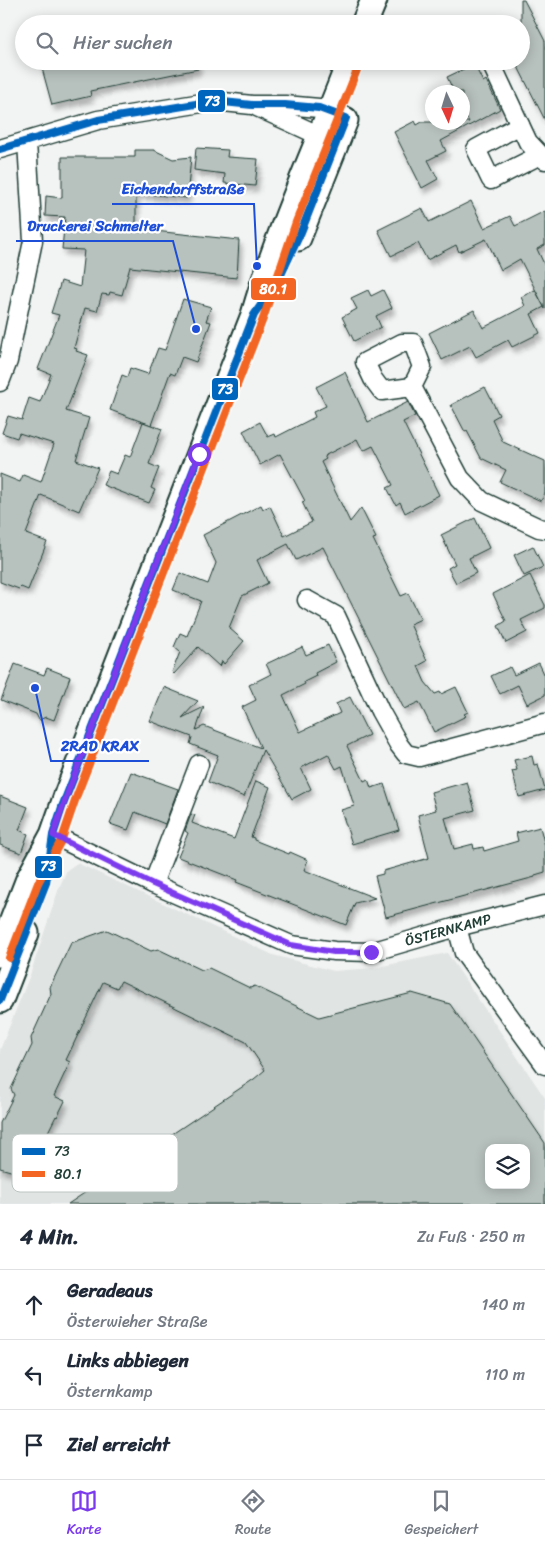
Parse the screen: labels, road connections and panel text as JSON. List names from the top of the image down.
{
  "streets": {
    "street": ["ÖSTERNKAMP"]
  },
  "places": ["Eichendorffstraße", "Druckerei Schmelter", "2RAD KRAX"],
  "lines": ["transit line 80.1", "transit line 73"],
  "legend": ["73", "80.1"],
  "north": "bottom",
  "page": {
    "search": "Hier suchen",
    "heading": ["4 Min.", "Zu Fuß · 250 m"],
    "list": [
      ["Geradeaus", "Österwieher Straße", "140 m"],
      ["Links abbiegen", "Östernkamp", "110 m"],
      "Ziel erreicht"
    ],
    "nav": ["Karte", "Route", "Gespeichert"]
  }
}
